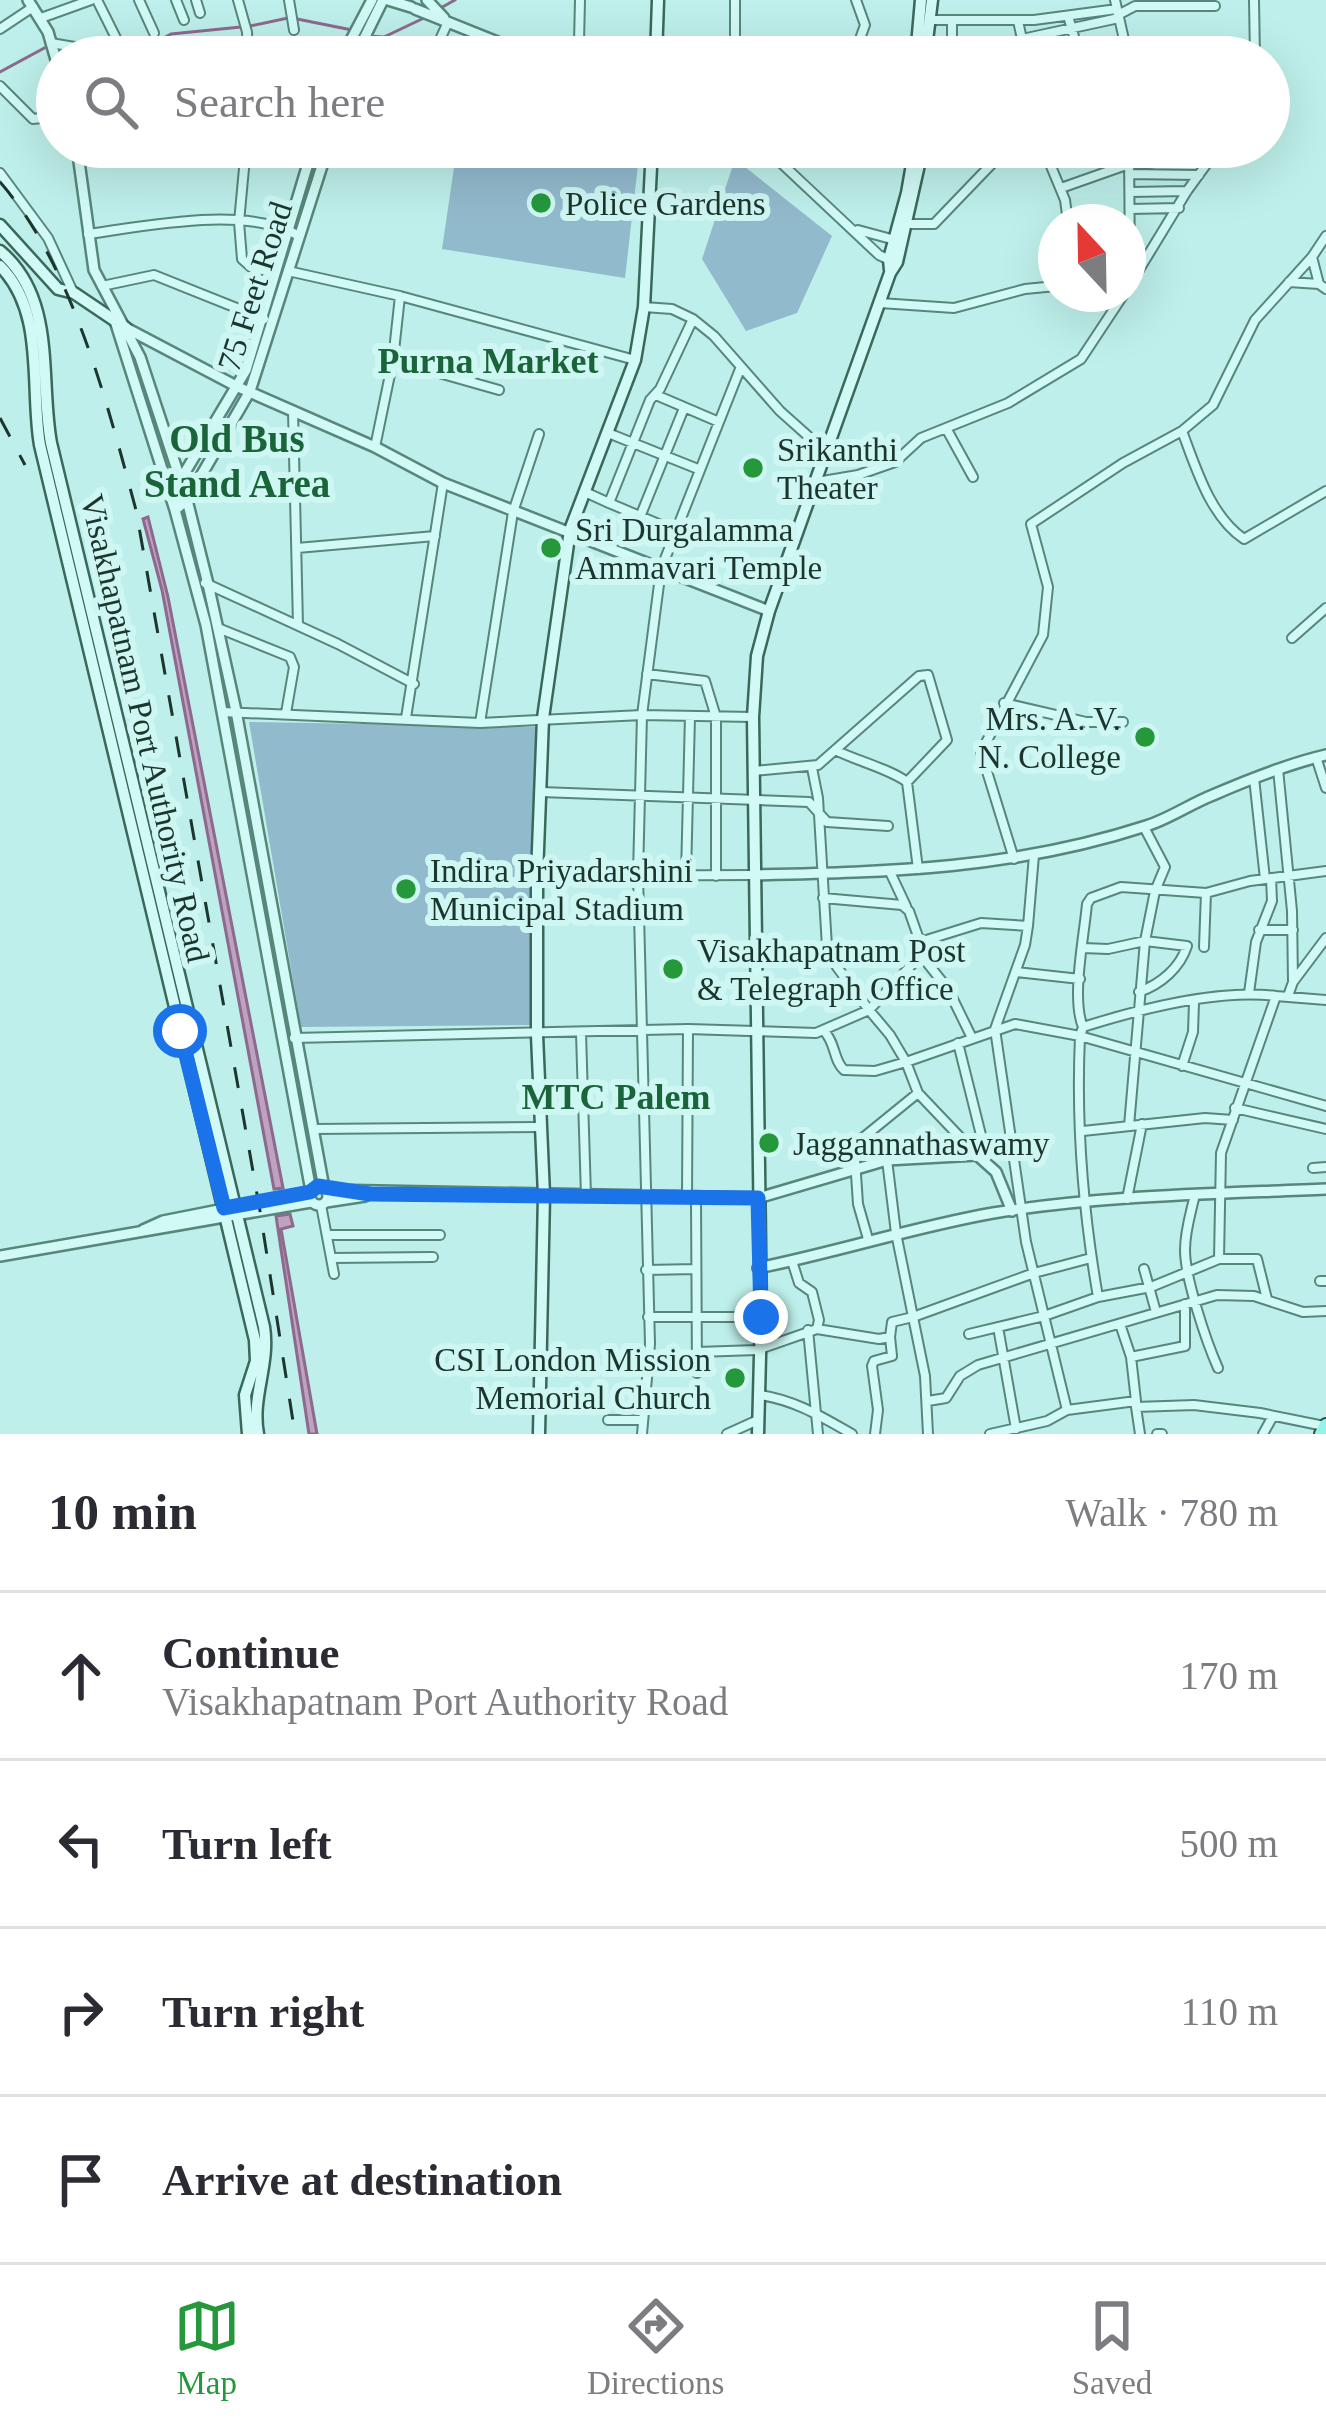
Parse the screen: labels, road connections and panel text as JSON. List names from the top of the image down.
{
  "streets": {
    "main road": ["Visakhapatnam Port Authority Road"],
    "street": ["75 Feet Road"]
  },
  "districts": ["Purna Market", "Old Bus Stand Area", "MTC Palem"],
  "places": [
    "Police Gardens",
    "Srikanthi Theater",
    "Sri Durgalamma Ammavari Temple",
    "Mrs. A. V. N. College",
    "Indira Priyadarshini Municipal Stadium",
    "Visakhapatnam Post & Telegraph Office",
    "Jaggannathaswamy",
    "CSI London Mission Memorial Church"
  ],
  "north": "top",
  "page": {
    "search": "Search here",
    "heading": ["10 min", "Walk · 780 m"],
    "list": [
      ["Continue", "Visakhapatnam Port Authority Road", "170 m"],
      ["Turn left", "500 m"],
      ["Turn right", "110 m"],
      "Arrive at destination"
    ],
    "nav": ["Map", "Directions", "Saved"]
  }
}
